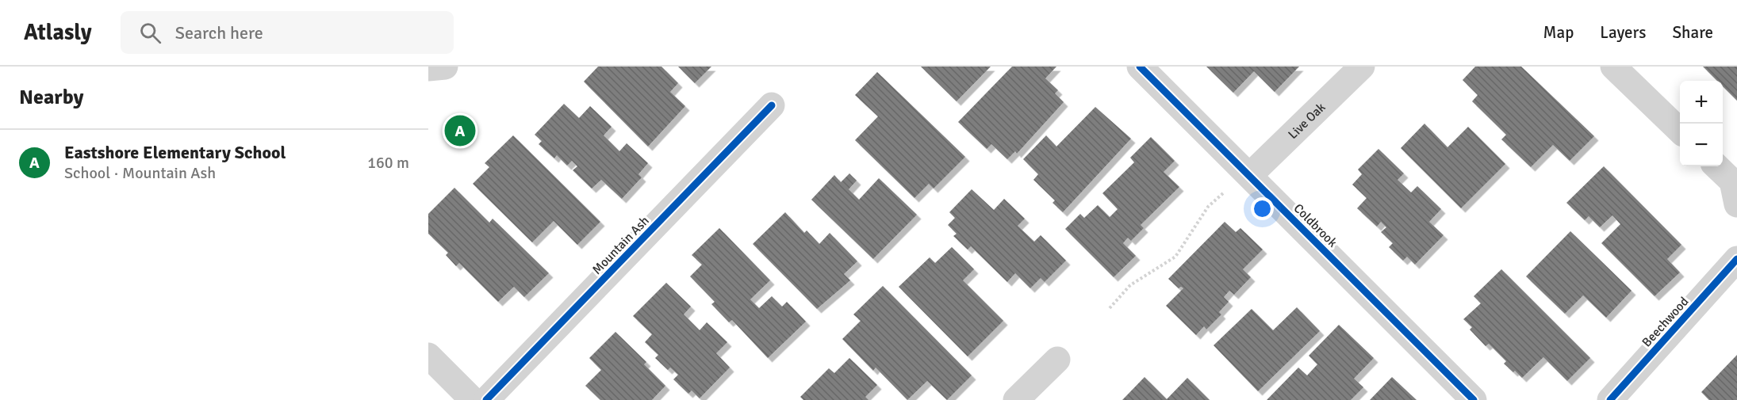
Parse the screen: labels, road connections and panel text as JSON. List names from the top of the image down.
{
  "streets": {
    "street": [
      "Live Oak",
      "Coldbrook",
      "Mountain Ash",
      "Beechwood"
    ]
  },
  "crossings": [
    ["Live Oak", "Coldbrook"]
  ],
  "page": {
    "header": "Atlasly",
    "search": "Search here",
    "nav": ["Map", "Layers", "Share"],
    "heading": "Nearby",
    "map_buttons": ["+", "−"],
    "pins": "A",
    "list": [
      {
        "mark": "A",
        "name": "Eastshore Elementary School",
        "note": "School · Mountain Ash",
        "value": "160 m"
      }
    ]
  }
}
